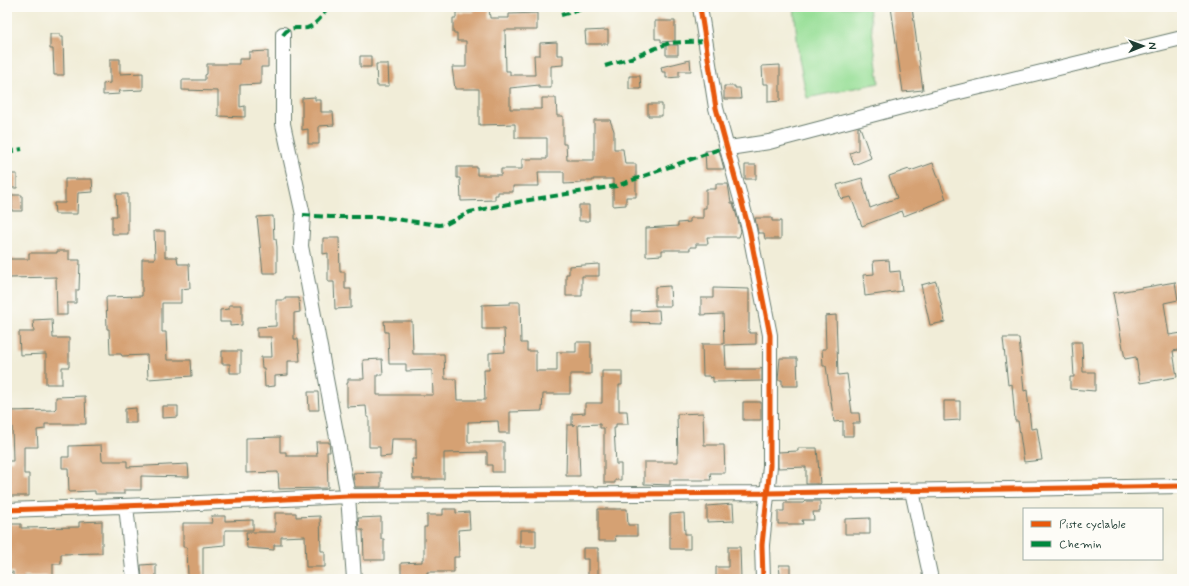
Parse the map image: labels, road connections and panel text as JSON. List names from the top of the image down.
{
  "legend": ["Piste cyclable", "Chemin"],
  "north": "right"
}
